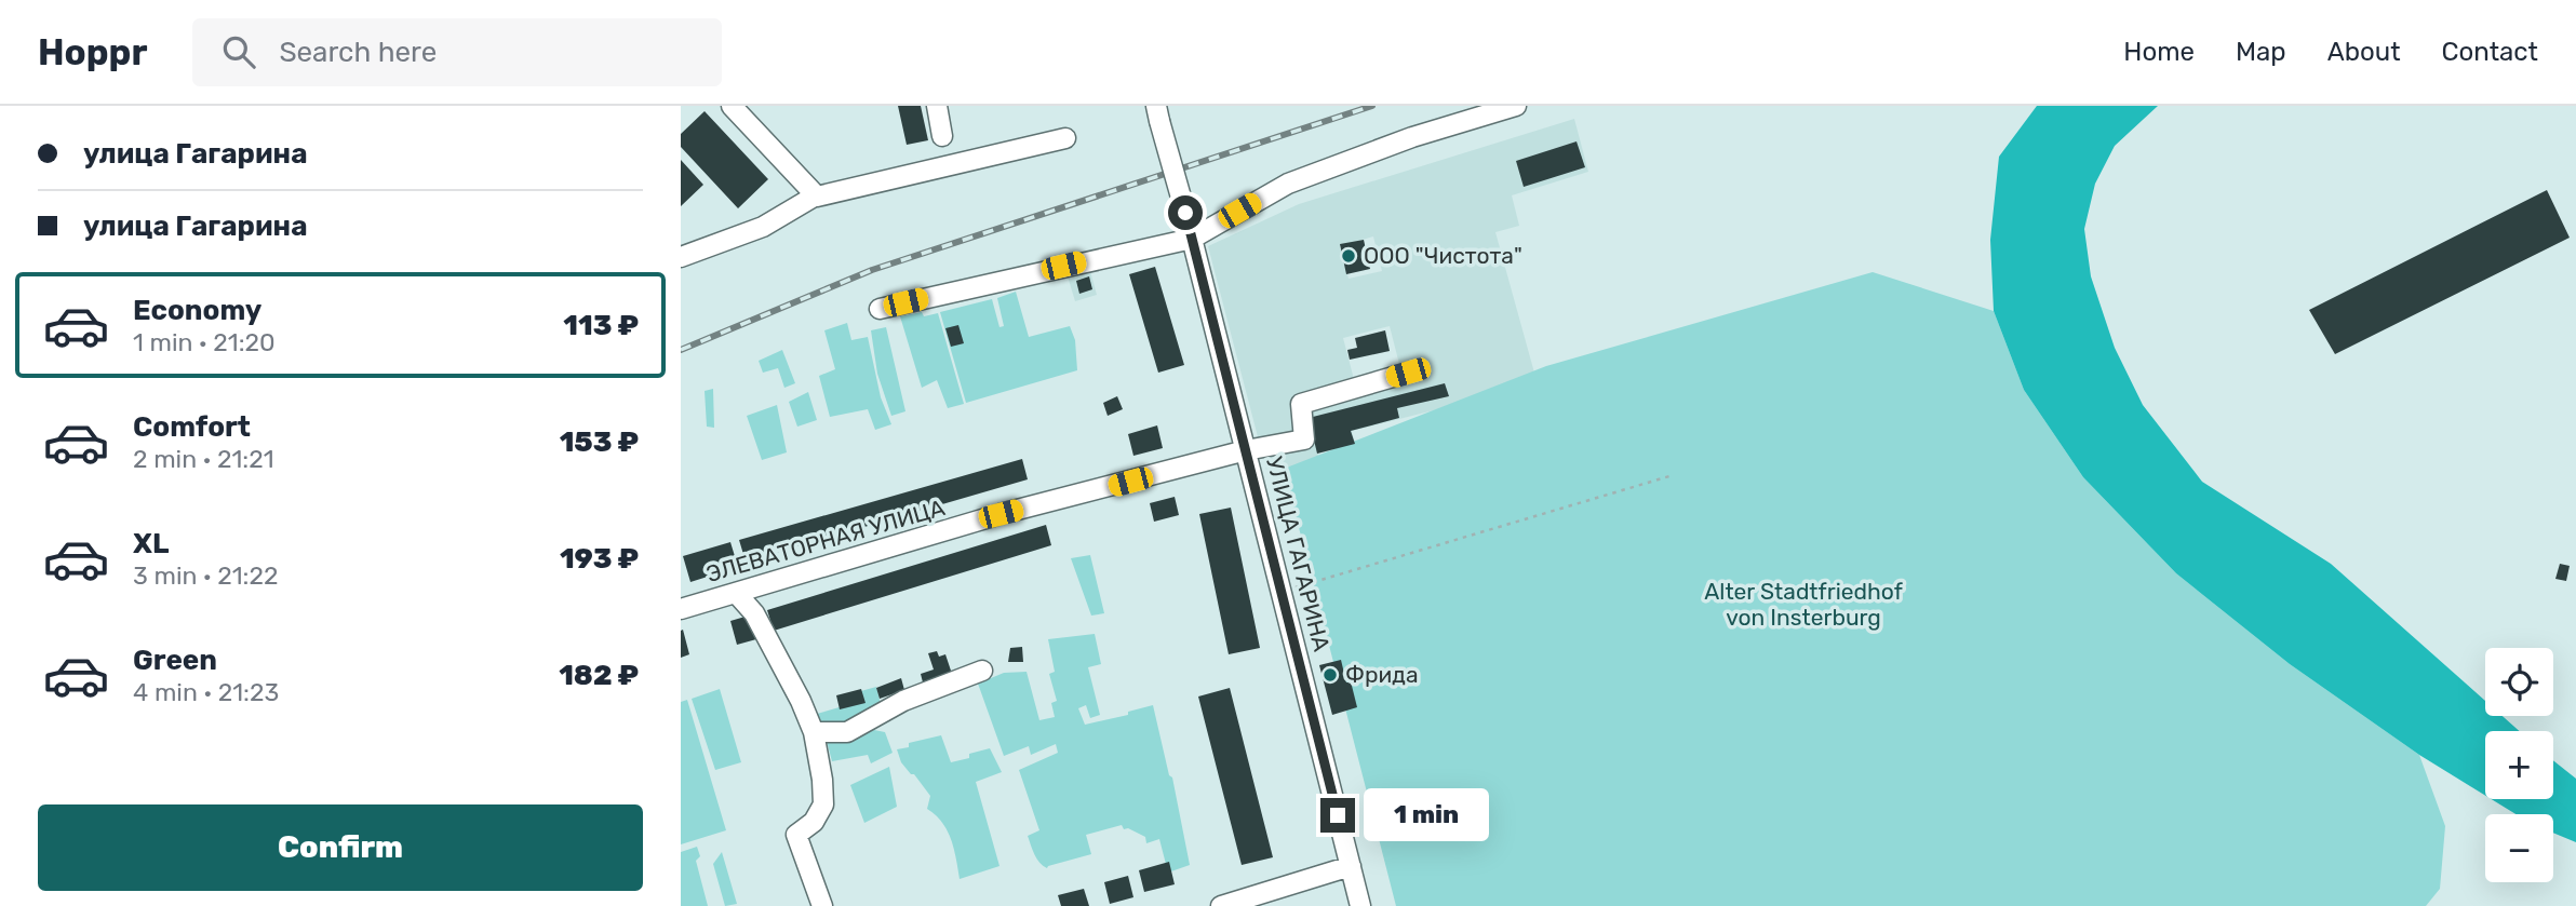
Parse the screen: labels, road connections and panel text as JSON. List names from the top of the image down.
{
  "streets": {
    "street": ["ЭЛЕВАТОРНАЯ УЛИЦА", "УЛИЦА ГАГАРИНА"]
  },
  "crossings": [
    ["ЭЛЕВАТОРНАЯ УЛИЦА", "УЛИЦА ГАГАРИНА"]
  ],
  "parks": ["Alter Stadtfriedhof von Insterburg"],
  "places": ["ООО \"Чистота\"", "Фрида"],
  "page": {
    "header": "Hoppr",
    "search": "Search here",
    "nav": [
      "Home",
      "Map",
      "About",
      "Contact"
    ],
    "banner": ["улица Гагарина", "улица Гагарина"],
    "list": [
      {
        "name": "Economy",
        "note": "1 min · 21:20",
        "value": "113 ₽"
      },
      {
        "name": "Comfort",
        "note": "2 min · 21:21",
        "value": "153 ₽"
      },
      {
        "name": "XL",
        "note": "3 min · 21:22",
        "value": "193 ₽"
      },
      {
        "name": "Green",
        "note": "4 min · 21:23",
        "value": "182 ₽"
      }
    ],
    "map_buttons": ["+", "−"],
    "bubble": "1 min",
    "buttons": "Confirm"
  }
}
